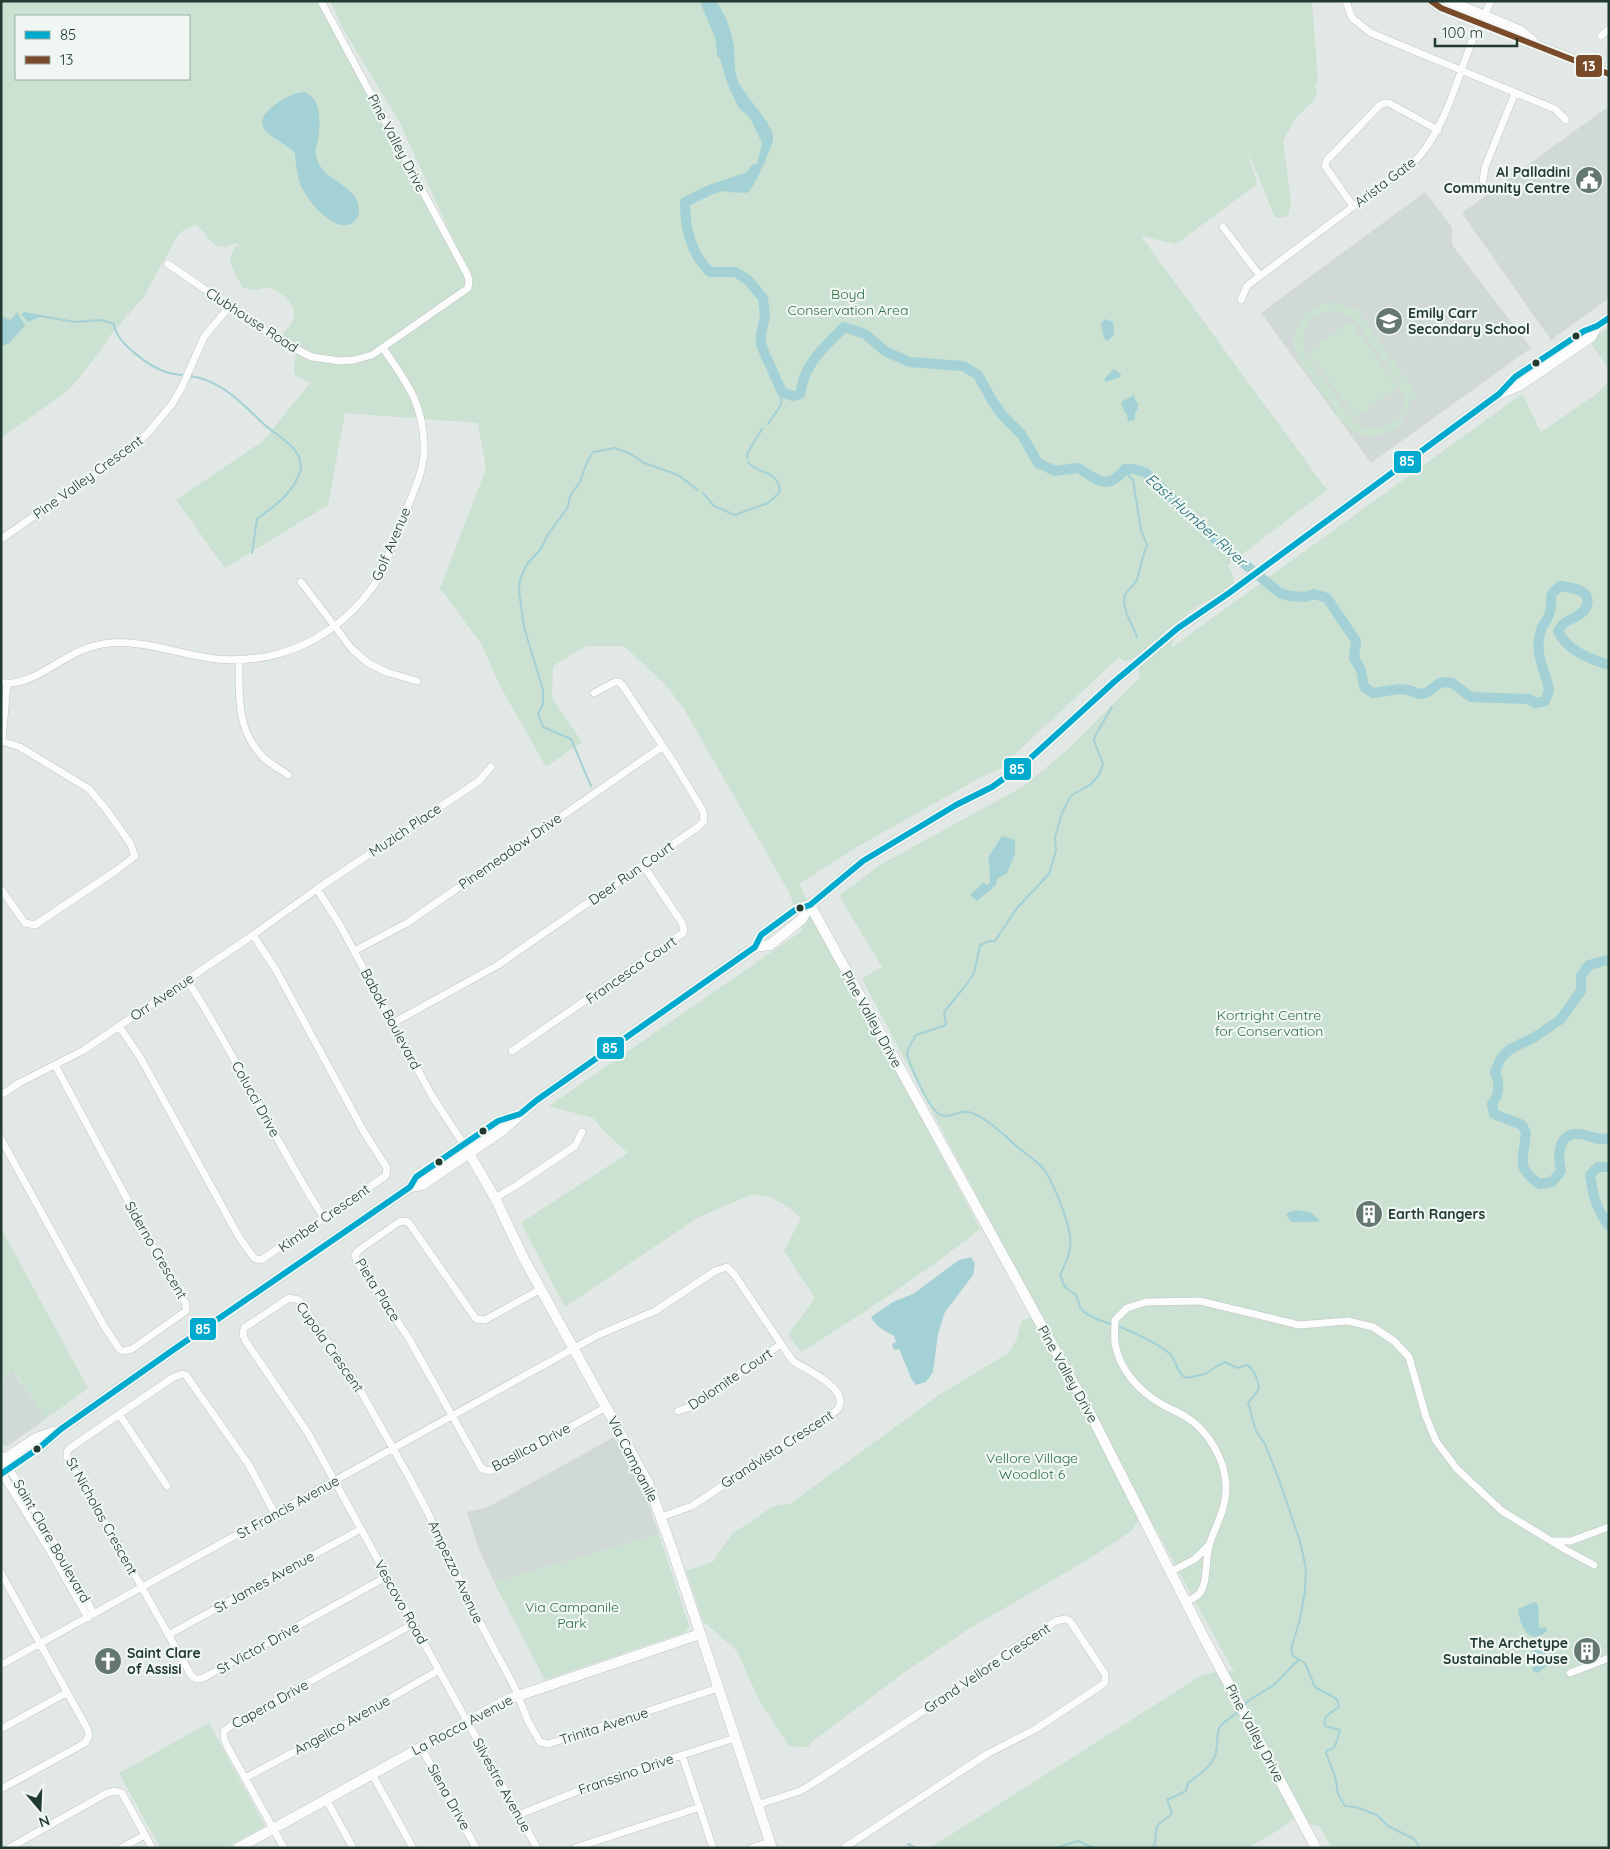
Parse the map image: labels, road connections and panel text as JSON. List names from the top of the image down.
{
  "streets": {
    "street": [
      "Pine Valley Drive",
      "Arista Gate",
      "Clubhouse Road",
      "Pine Valley Crescent",
      "Golf Avenue",
      "Muzich Place",
      "Pinemeadow Drive",
      "Deer Run Court",
      "Francesca Court",
      "Orr Avenue",
      "Babak Boulevard",
      "Colucci Drive",
      "Kimber Crescent",
      "Siderno Crescent",
      "Pieta Place",
      "Cupola Crescent",
      "Dolomite Court",
      "Basilica Drive",
      "Grandvista Crescent",
      "Via Campanile",
      "St Francis Avenue",
      "St Nicholas Crescent",
      "Saint Clare Boulevard",
      "Ampezzo Avenue",
      "St James Avenue",
      "Vescovo Road",
      "St Victor Drive",
      "Grand Vellore Crescent",
      "Capera Drive",
      "Angelico Avenue",
      "La Rocca Avenue",
      "Trinita Avenue",
      "Franssino Drive",
      "Silvestre Avenue",
      "Siena Drive"
    ]
  },
  "crossings": [
    ["Pine Valley Drive", "Clubhouse Road"],
    ["Clubhouse Road", "Pine Valley Crescent"],
    ["Clubhouse Road", "Golf Avenue"],
    ["Muzich Place", "Orr Avenue"],
    ["Muzich Place", "Babak Boulevard"],
    ["Pinemeadow Drive", "Deer Run Court"],
    ["Pinemeadow Drive", "Babak Boulevard"],
    ["Deer Run Court", "Francesca Court"],
    ["Deer Run Court", "Babak Boulevard"],
    ["Orr Avenue", "Babak Boulevard"],
    ["Orr Avenue", "Colucci Drive"],
    ["Orr Avenue", "Kimber Crescent"],
    ["Orr Avenue", "Siderno Crescent"],
    ["Babak Boulevard", "Via Campanile"],
    ["Colucci Drive", "Kimber Crescent"],
    ["Pieta Place", "Basilica Drive"],
    ["Pieta Place", "Via Campanile"],
    ["Pieta Place", "St Francis Avenue"],
    ["Cupola Crescent", "St Francis Avenue"],
    ["Cupola Crescent", "Ampezzo Avenue"],
    ["Cupola Crescent", "Vescovo Road"],
    ["Dolomite Court", "Grandvista Crescent"],
    ["Basilica Drive", "Via Campanile"],
    ["Basilica Drive", "St Francis Avenue"],
    ["Grandvista Crescent", "Via Campanile"],
    ["Grandvista Crescent", "St Francis Avenue"],
    ["Via Campanile", "St Francis Avenue"],
    ["Via Campanile", "Grand Vellore Crescent"],
    ["Via Campanile", "La Rocca Avenue"],
    ["Via Campanile", "Trinita Avenue"],
    ["Via Campanile", "Franssino Drive"],
    ["St Francis Avenue", "St Nicholas Crescent"],
    ["St Francis Avenue", "Saint Clare Boulevard"],
    ["St Francis Avenue", "Ampezzo Avenue"],
    ["St Francis Avenue", "Vescovo Road"],
    ["St Francis Avenue", "St Victor Drive"],
    ["St Nicholas Crescent", "St Victor Drive"],
    ["Ampezzo Avenue", "La Rocca Avenue"],
    ["Ampezzo Avenue", "Trinita Avenue"],
    ["St James Avenue", "Vescovo Road"],
    ["St James Avenue", "St Victor Drive"],
    ["Vescovo Road", "St Victor Drive"],
    ["Vescovo Road", "Capera Drive"],
    ["Vescovo Road", "Angelico Avenue"],
    ["Vescovo Road", "La Rocca Avenue"],
    ["Vescovo Road", "Silvestre Avenue"],
    ["Capera Drive", "Angelico Avenue"],
    ["Capera Drive", "La Rocca Avenue"],
    ["La Rocca Avenue", "Trinita Avenue"],
    ["La Rocca Avenue", "Silvestre Avenue"],
    ["La Rocca Avenue", "Siena Drive"],
    ["Franssino Drive", "Silvestre Avenue"]
  ],
  "water": ["East Humber River"],
  "parks": [
    "Boyd Conservation Area",
    "Kortright Centre for Conservation",
    "Vellore Village Woodlot 6",
    "Via Campanile Park"
  ],
  "places": {
    "public building": ["Al Palladini Community Centre"],
    "school or university": ["Emily Carr Secondary School"],
    "building": ["Earth Rangers", "The Archetype Sustainable House"],
    "church": ["Saint Clare of Assisi"]
  },
  "lines": ["transit line 13", "transit line 85"],
  "legend": ["85", "13"],
  "scale_bar": "100 m",
  "north": "bottom"
}
